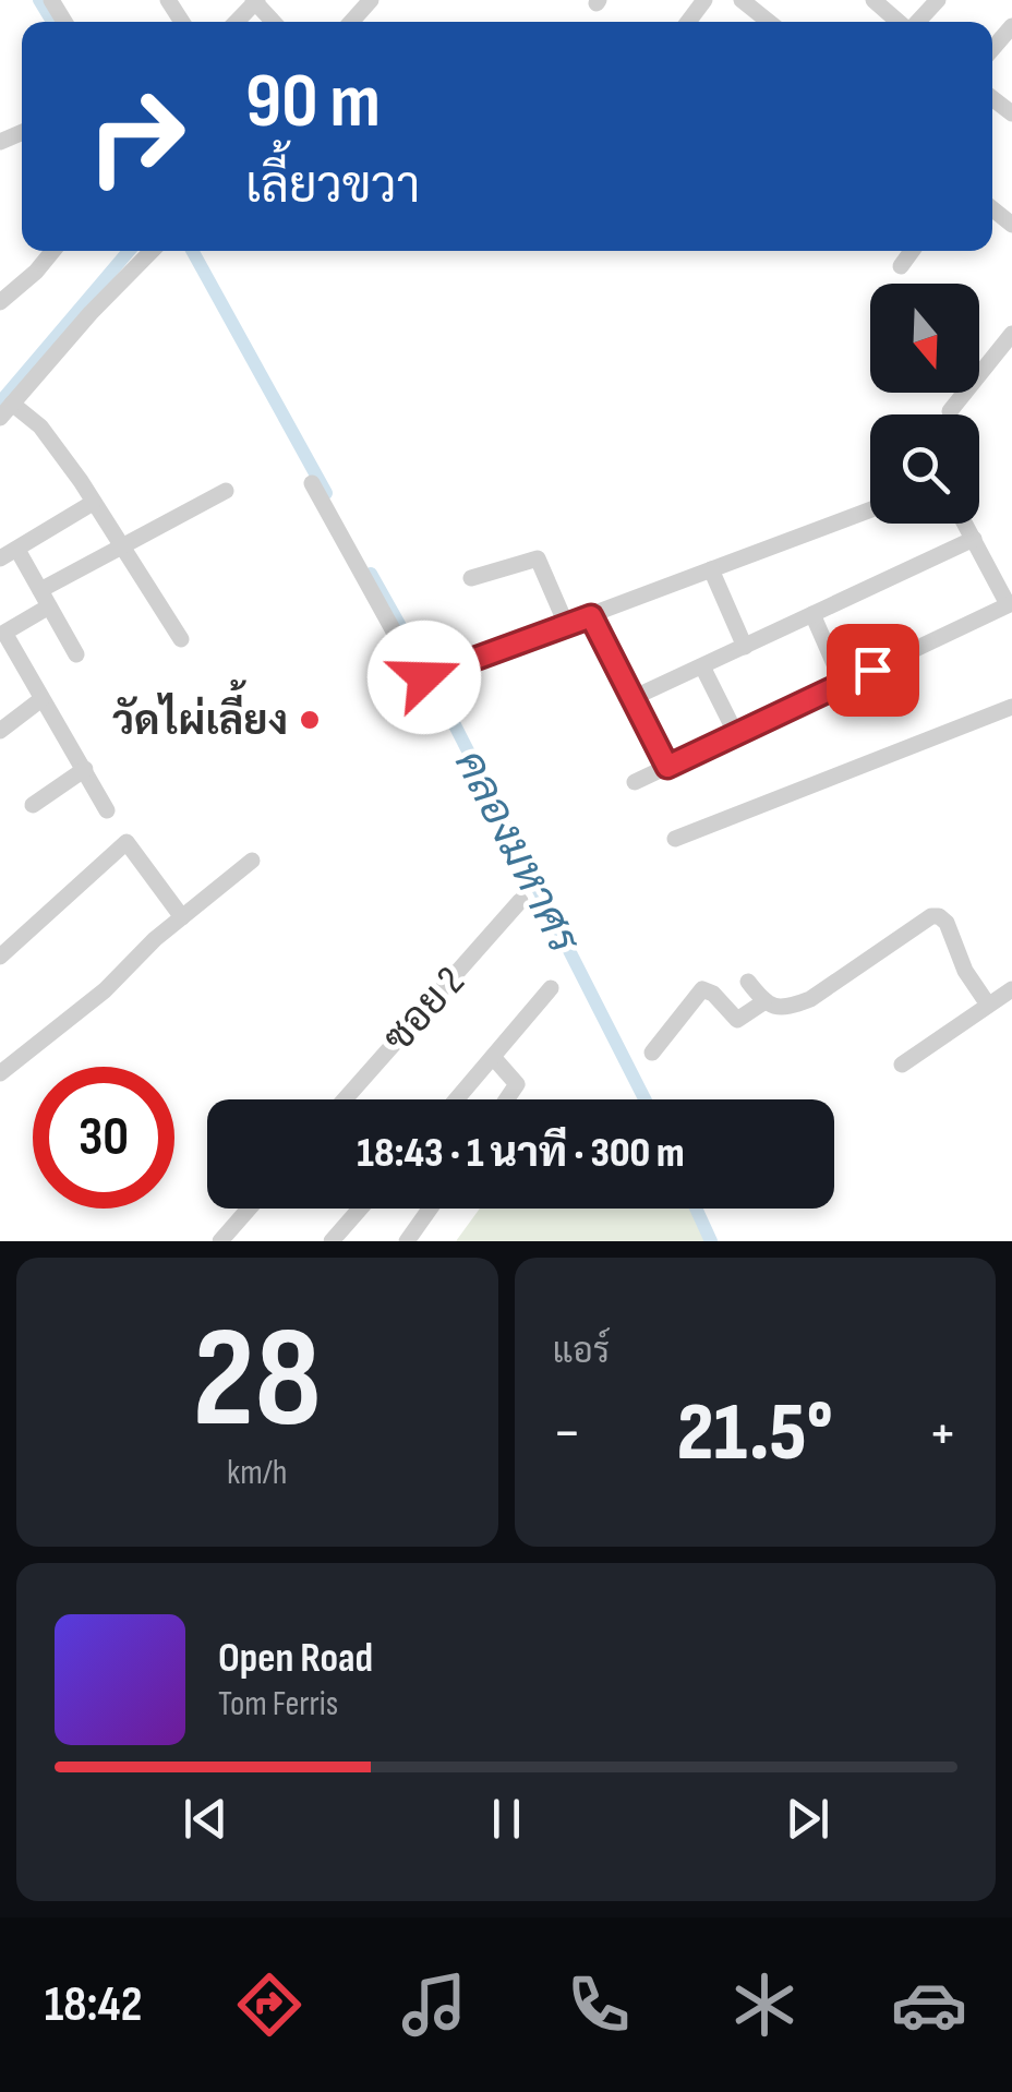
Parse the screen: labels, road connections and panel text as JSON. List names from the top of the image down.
{
  "streets": {
    "street": ["ซอย 2"]
  },
  "water": ["คลองมหาศร"],
  "places": ["วัดไผ่เลี้ยง"],
  "north": "bottom",
  "page": {
    "turn": ["90 m", "เลี้ยวขวา"],
    "limit": "30",
    "trip": "18:43 · 1 นาที · 300 m",
    "tile": [
      ["28", "km/h"],
      "แอร์"
    ],
    "heat": ["−", "21.5°", "+"],
    "song": ["Open Road", "Tom Ferris"],
    "tabs": "18:42"
  }
}
